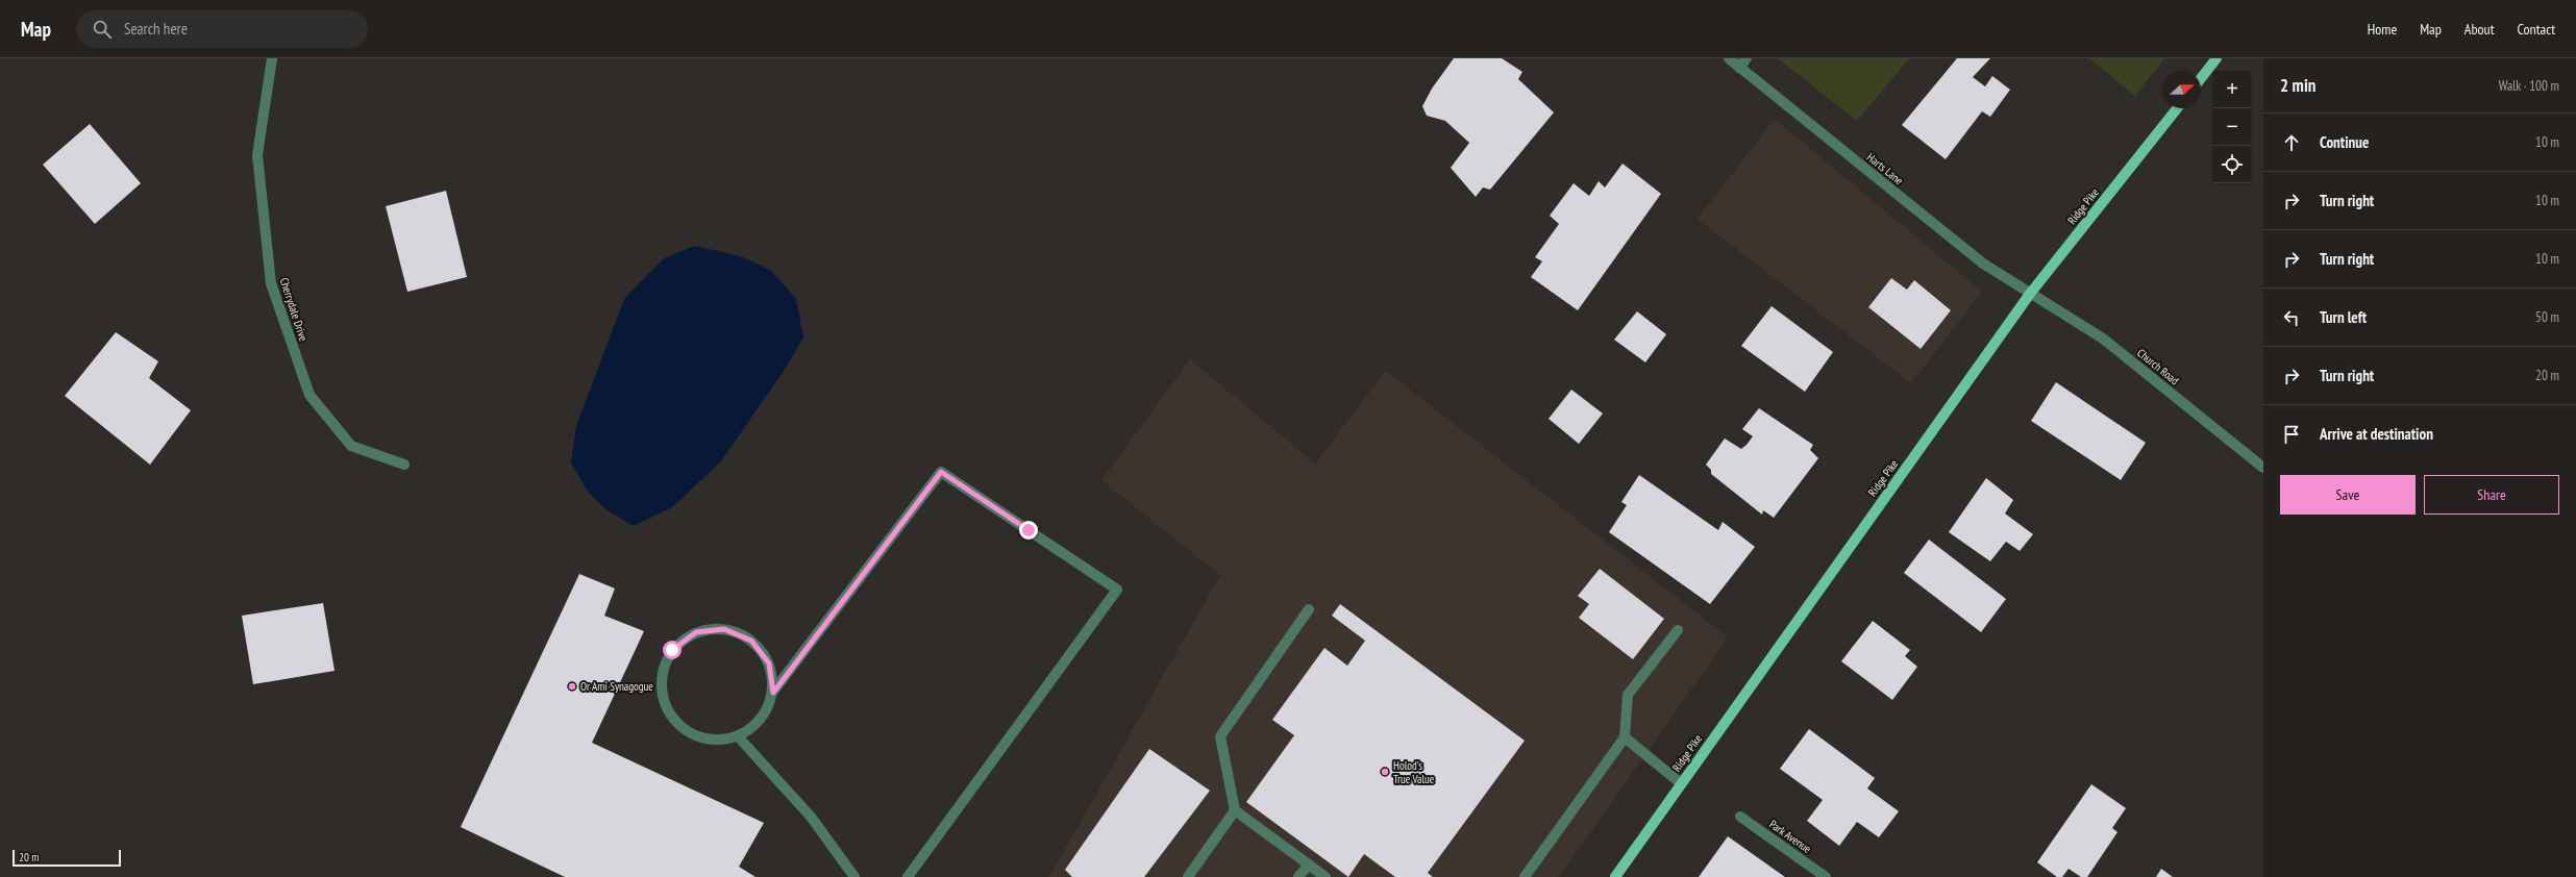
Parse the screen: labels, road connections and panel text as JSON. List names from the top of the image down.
{
  "streets": {
    "main road": ["Ridge Pike"],
    "street": [
      "Harts Lane",
      "Cherrydale Drive",
      "Church Road",
      "Park Avenue"
    ]
  },
  "crossings": [
    ["Harts Lane", "Ridge Pike"],
    ["Harts Lane", "Church Road"],
    ["Ridge Pike", "Church Road"]
  ],
  "places": ["Or Ami Synagogue", "Holod's True Value"],
  "scale_bar": "20 m",
  "north": "right",
  "page": {
    "header": "Map",
    "search": "Search here",
    "nav": [
      "Home",
      "Map",
      "About",
      "Contact"
    ],
    "heading": ["2 min", "Walk · 100 m"],
    "map_buttons": ["+", "−"],
    "list": [
      ["Continue", "10 m"],
      ["Turn right", "10 m"],
      ["Turn right", "10 m"],
      ["Turn left", "50 m"],
      ["Turn right", "20 m"],
      "Arrive at destination"
    ],
    "buttons": ["Save", "Share"],
    "scale": "20 m"
  }
}
